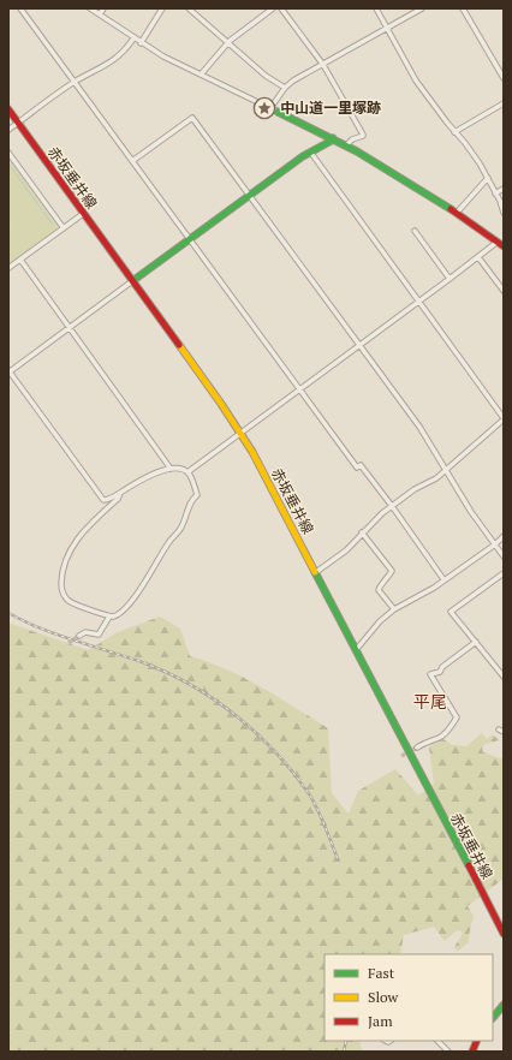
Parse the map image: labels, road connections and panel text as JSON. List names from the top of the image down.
{
  "streets": {
    "main road": ["赤坂垂井線"]
  },
  "districts": ["平尾"],
  "places": {
    "place": ["中山道一里塚跡"]
  },
  "legend": ["Fast", "Slow", "Jam"]
}
